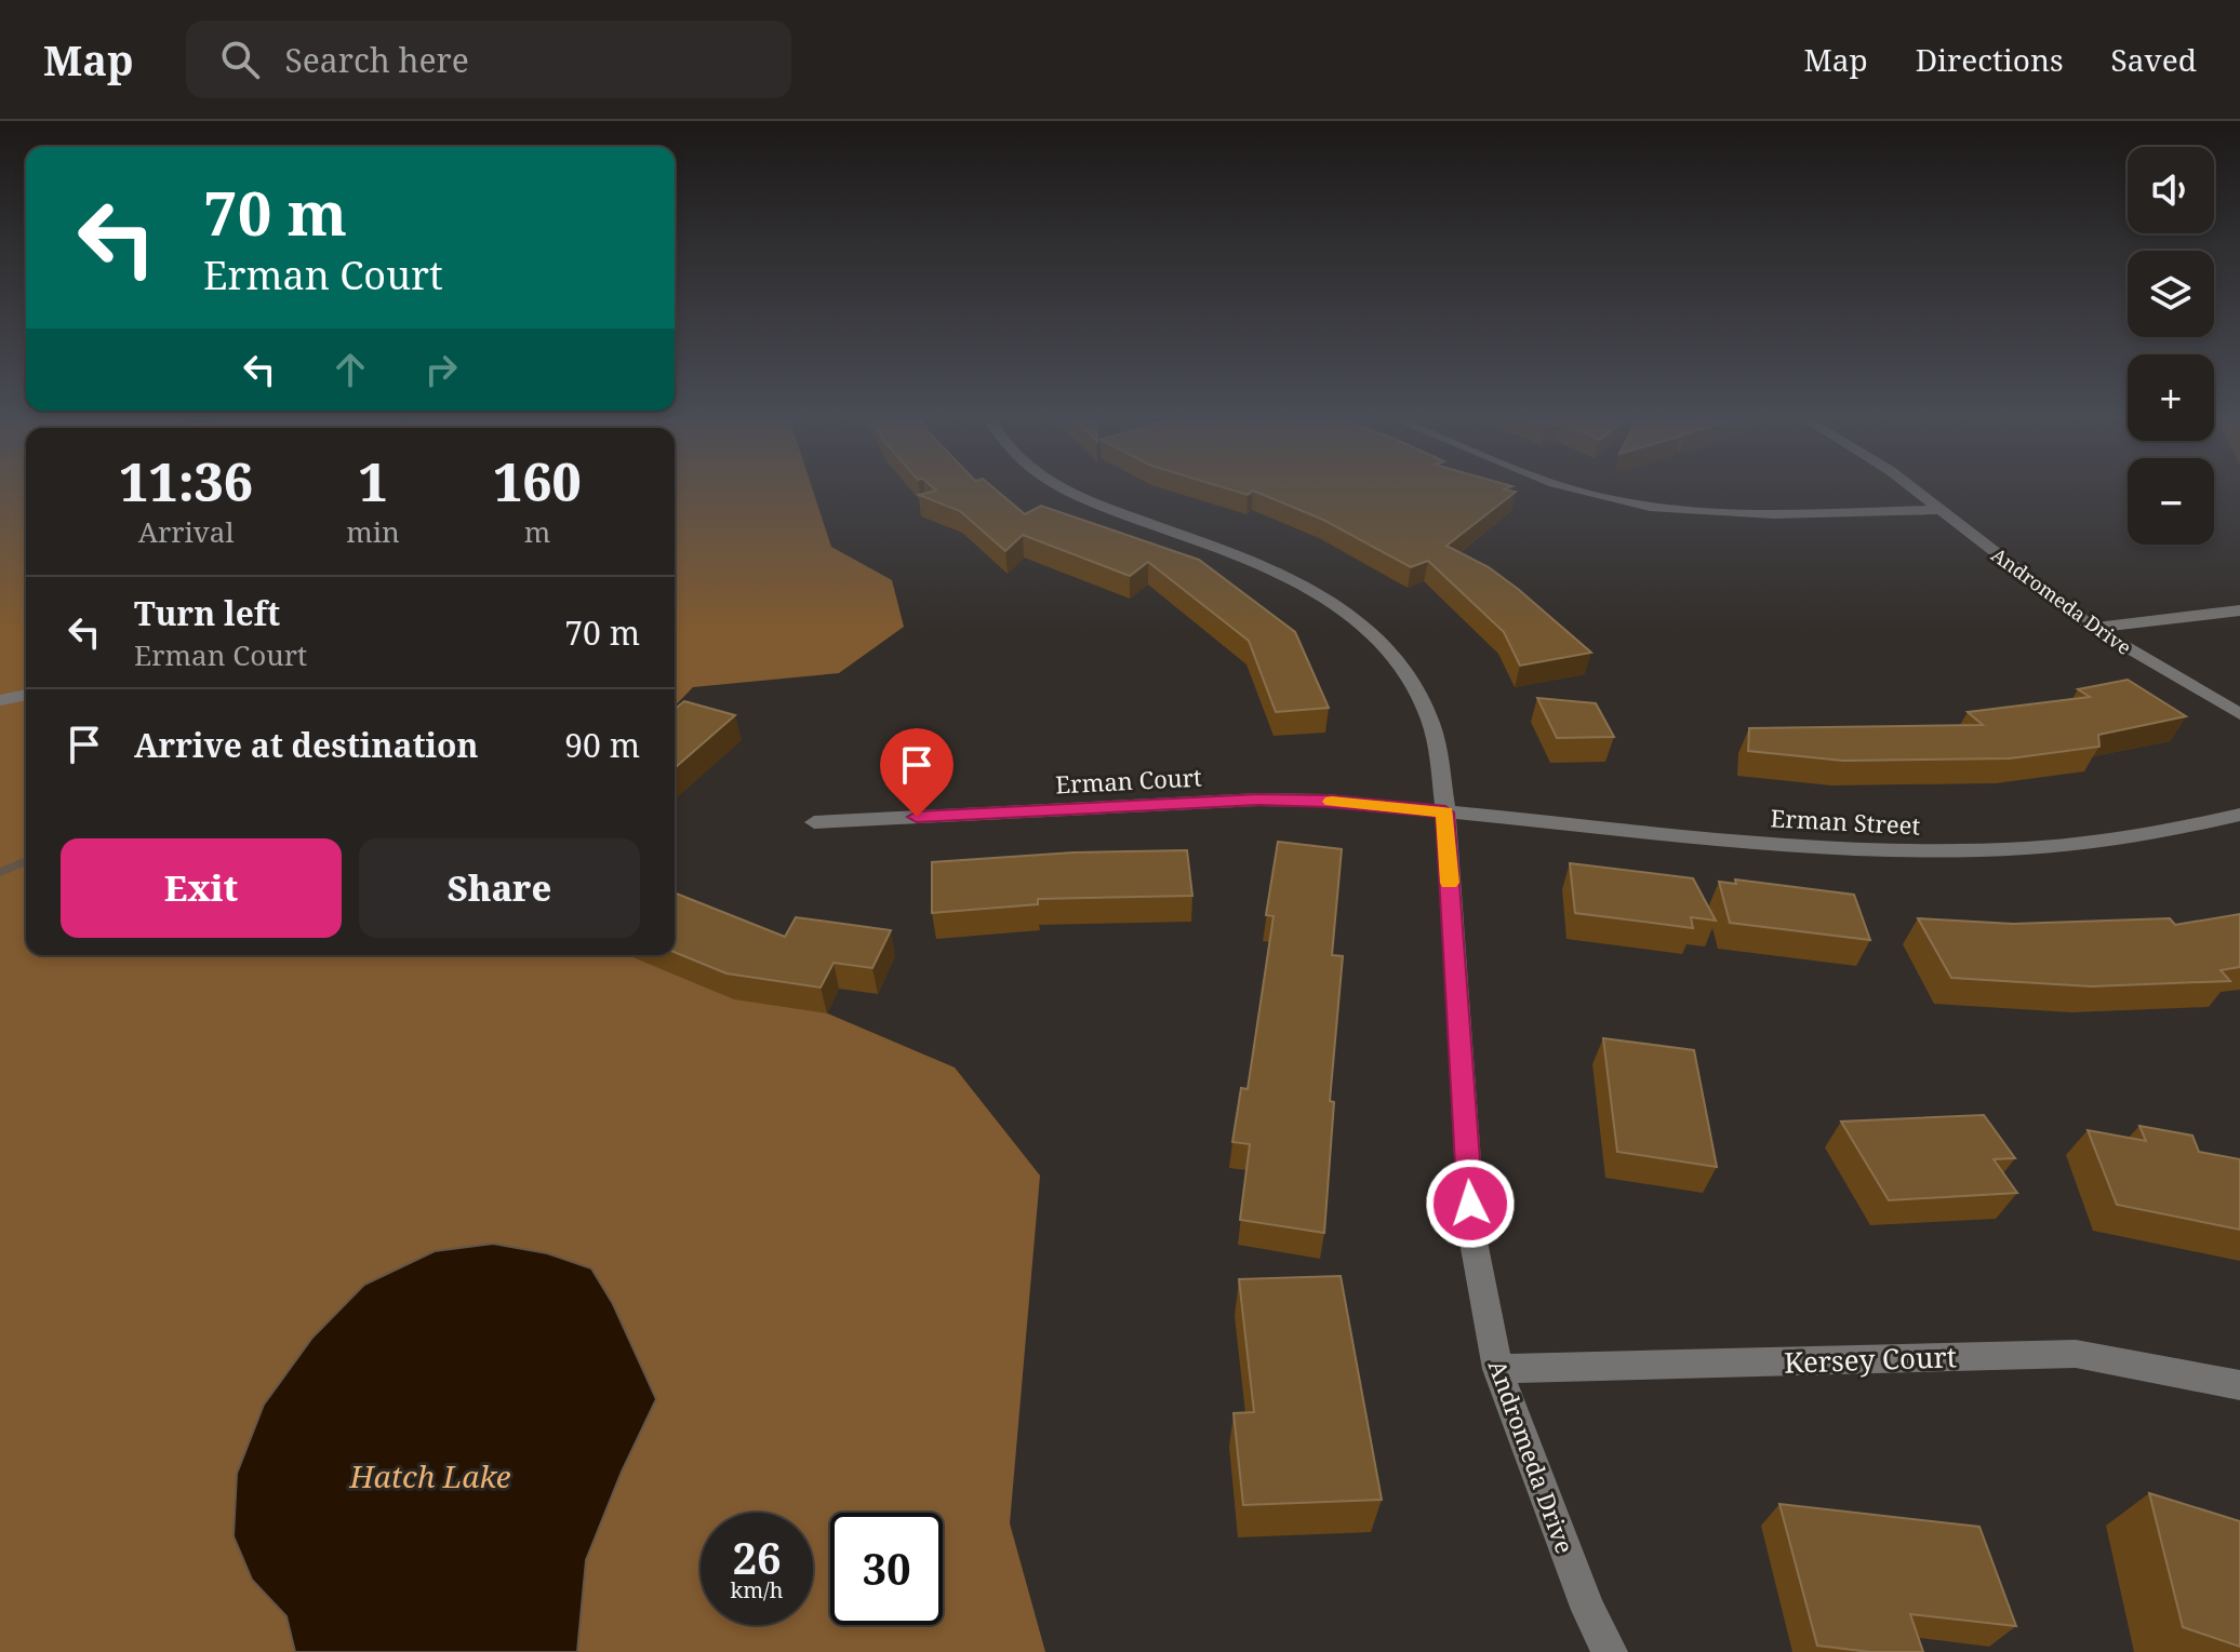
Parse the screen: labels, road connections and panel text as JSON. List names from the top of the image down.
{
  "streets": {
    "street": [
      "Andromeda Drive",
      "Erman Court",
      "Erman Street",
      "Kersey Court"
    ]
  },
  "crossings": [
    ["Andromeda Drive", "Erman Court"],
    ["Andromeda Drive", "Erman Street"],
    ["Andromeda Drive", "Kersey Court"],
    ["Erman Court", "Erman Street"]
  ],
  "water": ["Hatch Lake"],
  "page": {
    "header": "Map",
    "search": "Search here",
    "nav": ["Map", "Directions", "Saved"],
    "map_buttons": ["+", "−"],
    "turn": ["70 m", "Erman Court"],
    "eta": [
      "11:36",
      "Arrival",
      "1",
      "min",
      "160",
      "m"
    ],
    "list": [
      {
        "name": "Turn left",
        "note": "Erman Court",
        "value": "70 m"
      },
      {
        "name": "Arrive at destination",
        "value": "90 m"
      }
    ],
    "buttons": ["Exit", "Share"],
    "speed": "26 km/h",
    "limit": "30"
  }
}
